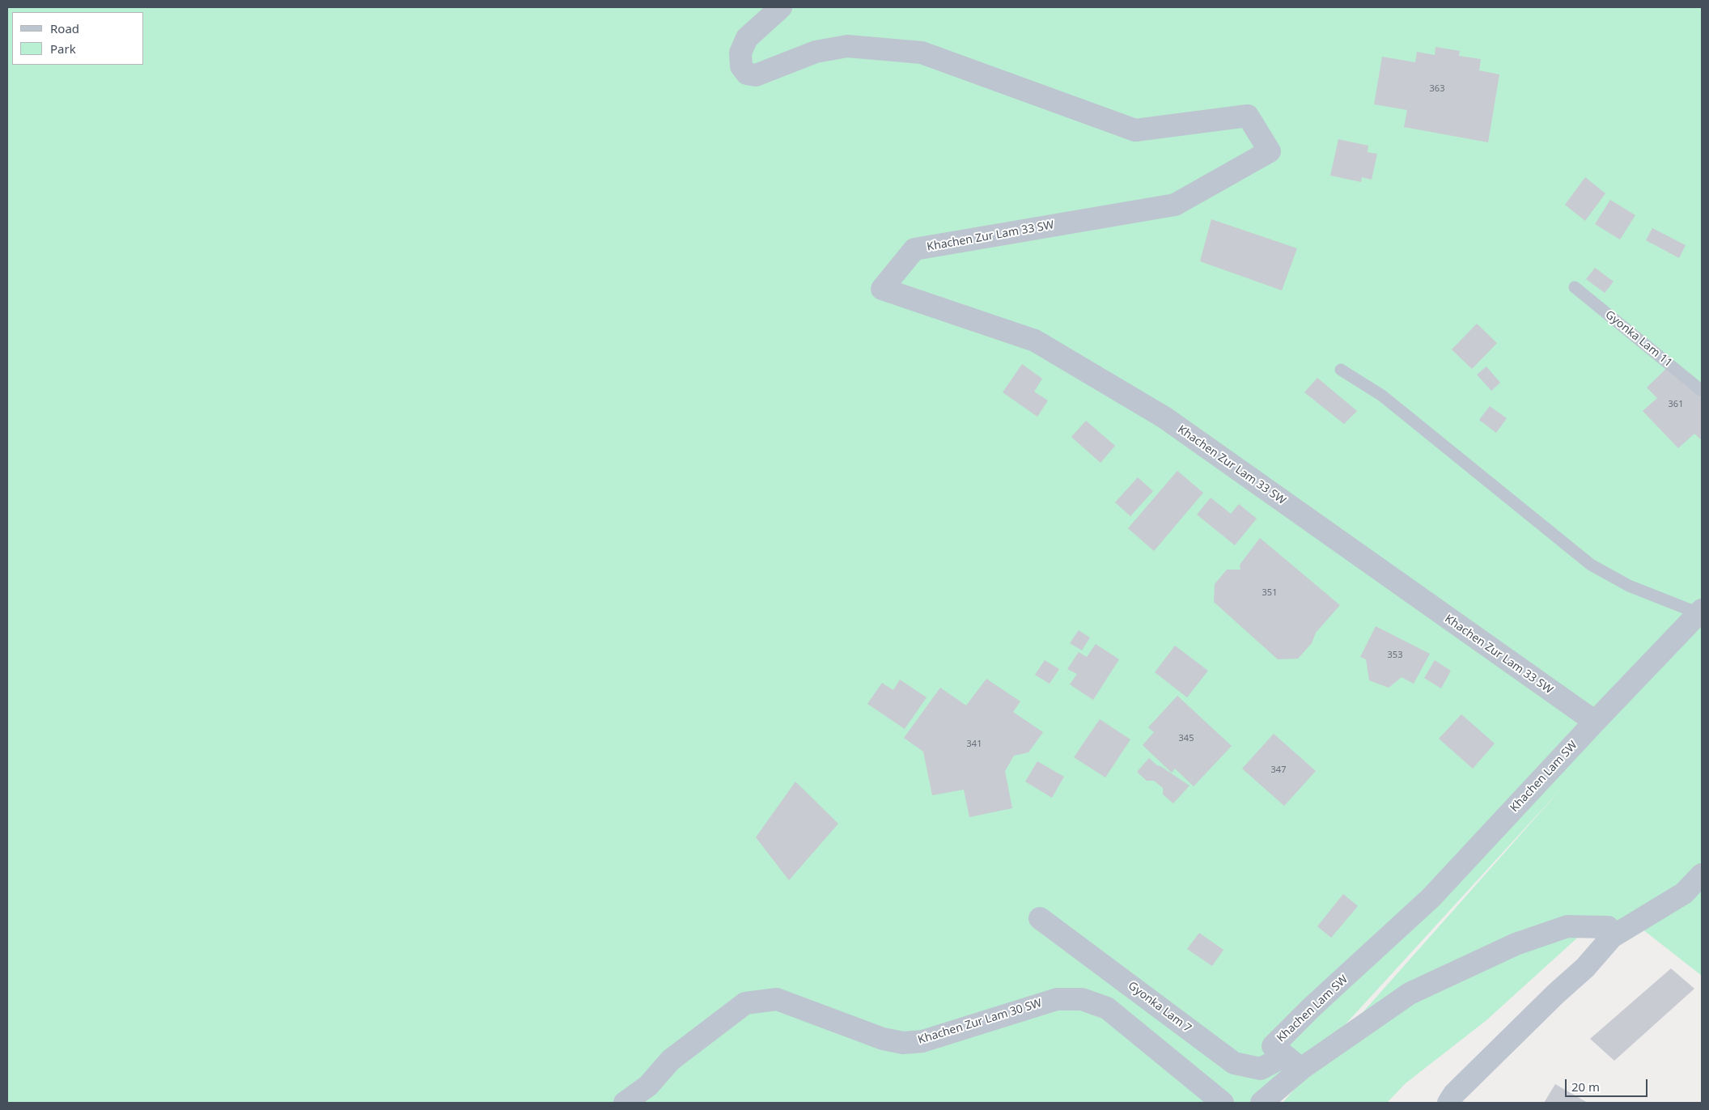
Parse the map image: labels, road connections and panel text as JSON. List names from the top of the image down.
{
  "streets": {
    "street": [
      "Khachen Zur Lam 33 SW",
      "Khachen Lam SW",
      "Gyonka Lam 7",
      "Khachen Zur Lam 30 SW"
    ],
    "lane": ["Gyonka Lam 11"]
  },
  "crossings": [
    ["Khachen Zur Lam 33 SW", "Khachen Lam SW"],
    ["Khachen Lam SW", "Gyonka Lam 7"]
  ],
  "house_numbers": [
    "363",
    "361",
    "351",
    "353",
    "345",
    "341",
    "347"
  ],
  "legend": ["Road", "Park"],
  "scale_bar": "20 m"
}
